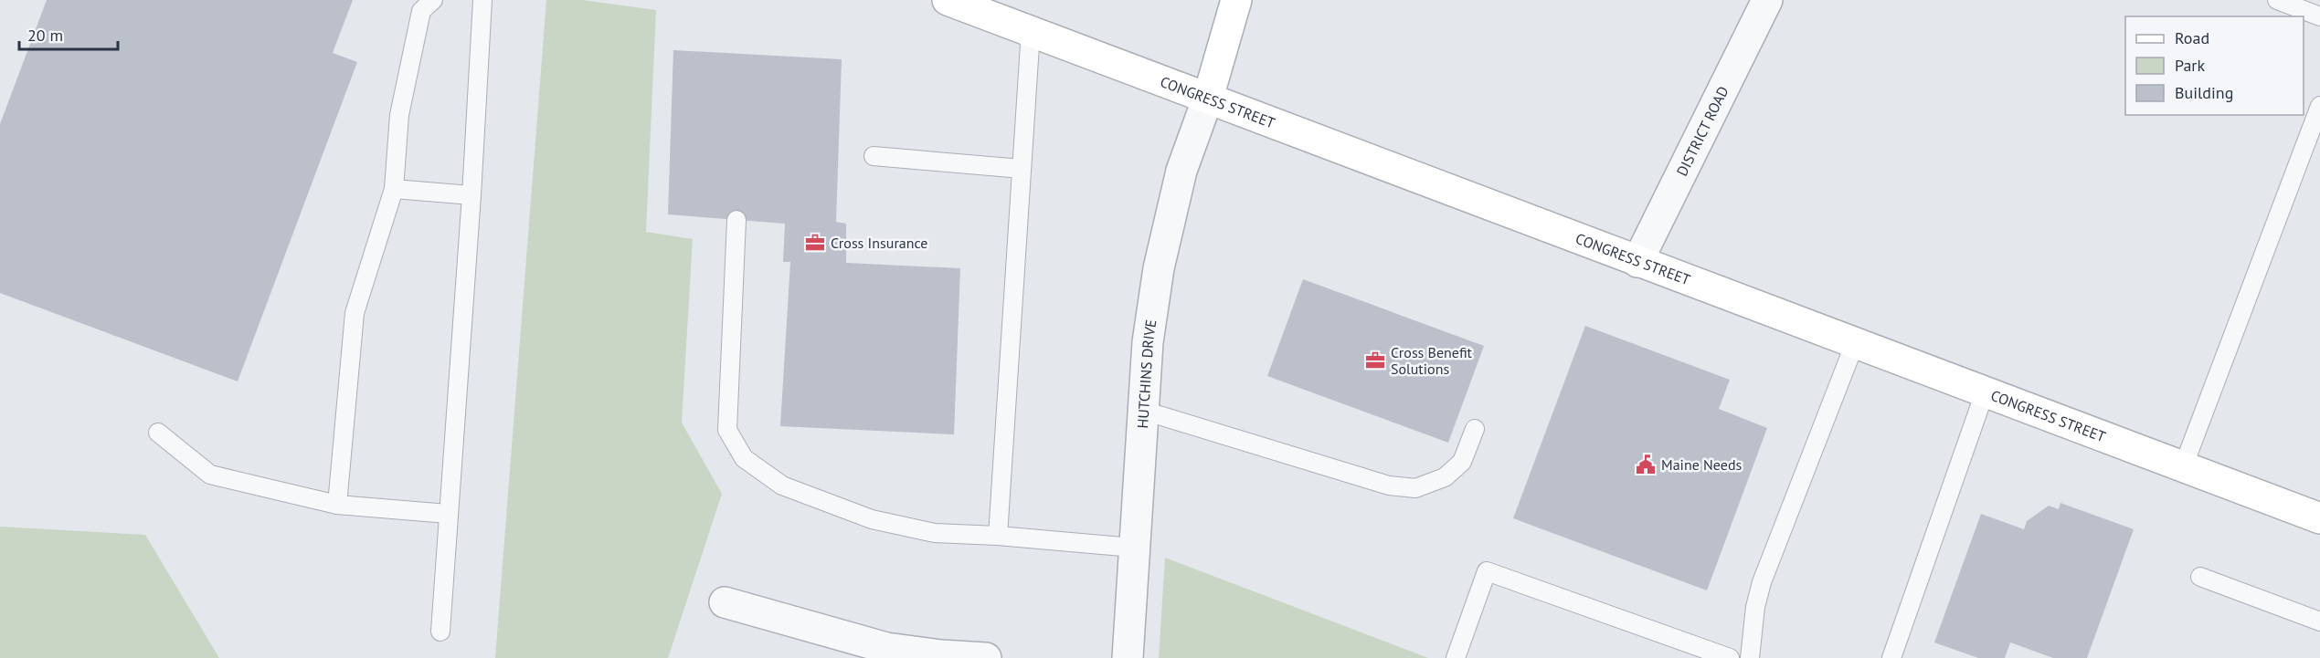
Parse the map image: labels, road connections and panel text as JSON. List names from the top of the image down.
{
  "streets": {
    "main road": ["CONGRESS STREET"],
    "street": ["DISTRICT ROAD", "HUTCHINS DRIVE"]
  },
  "crossings": [
    ["CONGRESS STREET", "DISTRICT ROAD"],
    ["CONGRESS STREET", "HUTCHINS DRIVE"]
  ],
  "places": {
    "office": ["Cross Insurance", "Cross Benefit Solutions"],
    "public building": ["Maine Needs"]
  },
  "legend": ["Road", "Park", "Building"],
  "scale_bar": "20 m"
}
